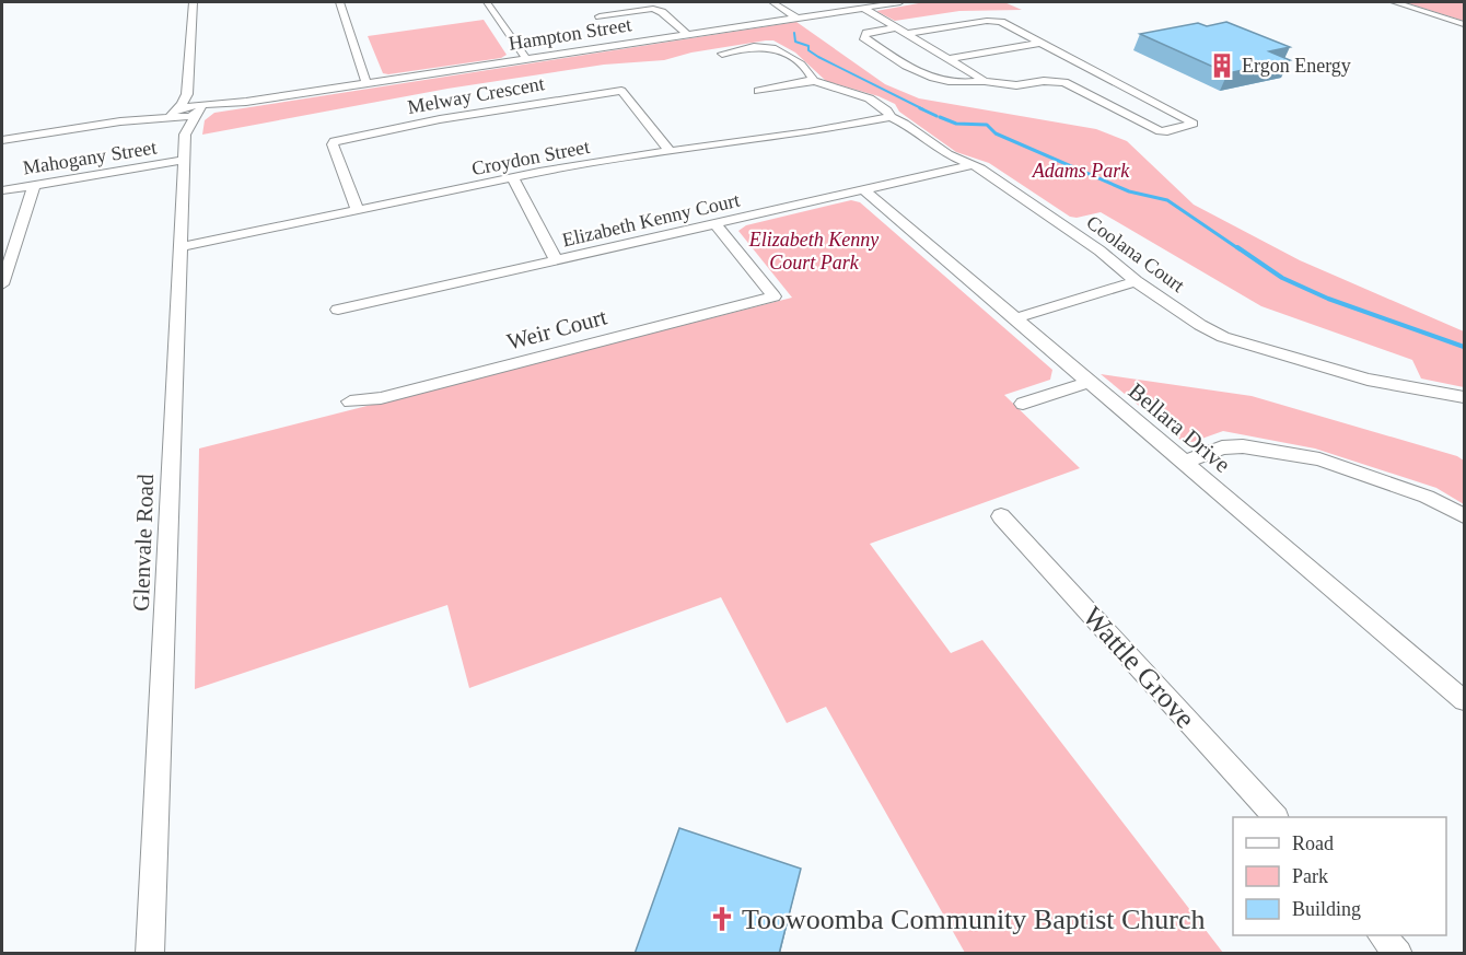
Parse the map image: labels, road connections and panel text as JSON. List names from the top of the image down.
{
  "streets": {
    "street": [
      "Hampton Street",
      "Melway Crescent",
      "Mahogany Street",
      "Croydon Street",
      "Elizabeth Kenny Court",
      "Coolana Court",
      "Weir Court",
      "Bellara Drive",
      "Glenvale Road",
      "Wattle Grove"
    ]
  },
  "crossings": [
    ["Hampton Street", "Glenvale Road"],
    ["Melway Crescent", "Croydon Street"],
    ["Mahogany Street", "Glenvale Road"],
    ["Croydon Street", "Coolana Court"],
    ["Croydon Street", "Glenvale Road"],
    ["Elizabeth Kenny Court", "Coolana Court"],
    ["Elizabeth Kenny Court", "Weir Court"],
    ["Elizabeth Kenny Court", "Bellara Drive"]
  ],
  "parks": ["Adams Park", "Elizabeth Kenny Court Park"],
  "places": {
    "building": ["Ergon Energy"],
    "church": ["Toowoomba Community Baptist Church"]
  },
  "legend": ["Road", "Park", "Building"]
}
